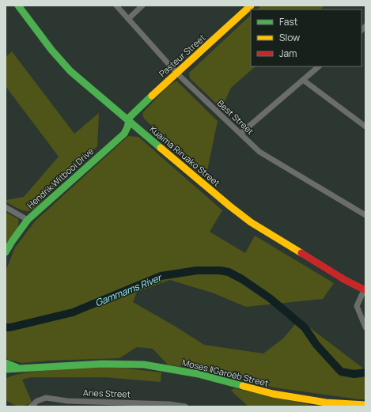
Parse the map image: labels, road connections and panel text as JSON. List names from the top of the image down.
{
  "streets": {
    "street": [
      "Pasteur Street",
      "Best Street",
      "Kuaima Riruako Street",
      "Hendrik Witbooi Drive",
      "Moses ǁGaroëb Street",
      "Aries Street"
    ]
  },
  "crossings": [
    ["Pasteur Street", "Best Street"],
    ["Pasteur Street", "Kuaima Riruako Street"],
    ["Pasteur Street", "Hendrik Witbooi Drive"],
    ["Kuaima Riruako Street", "Hendrik Witbooi Drive"]
  ],
  "water": ["Gammams River"],
  "legend": ["Fast", "Slow", "Jam"]
}
